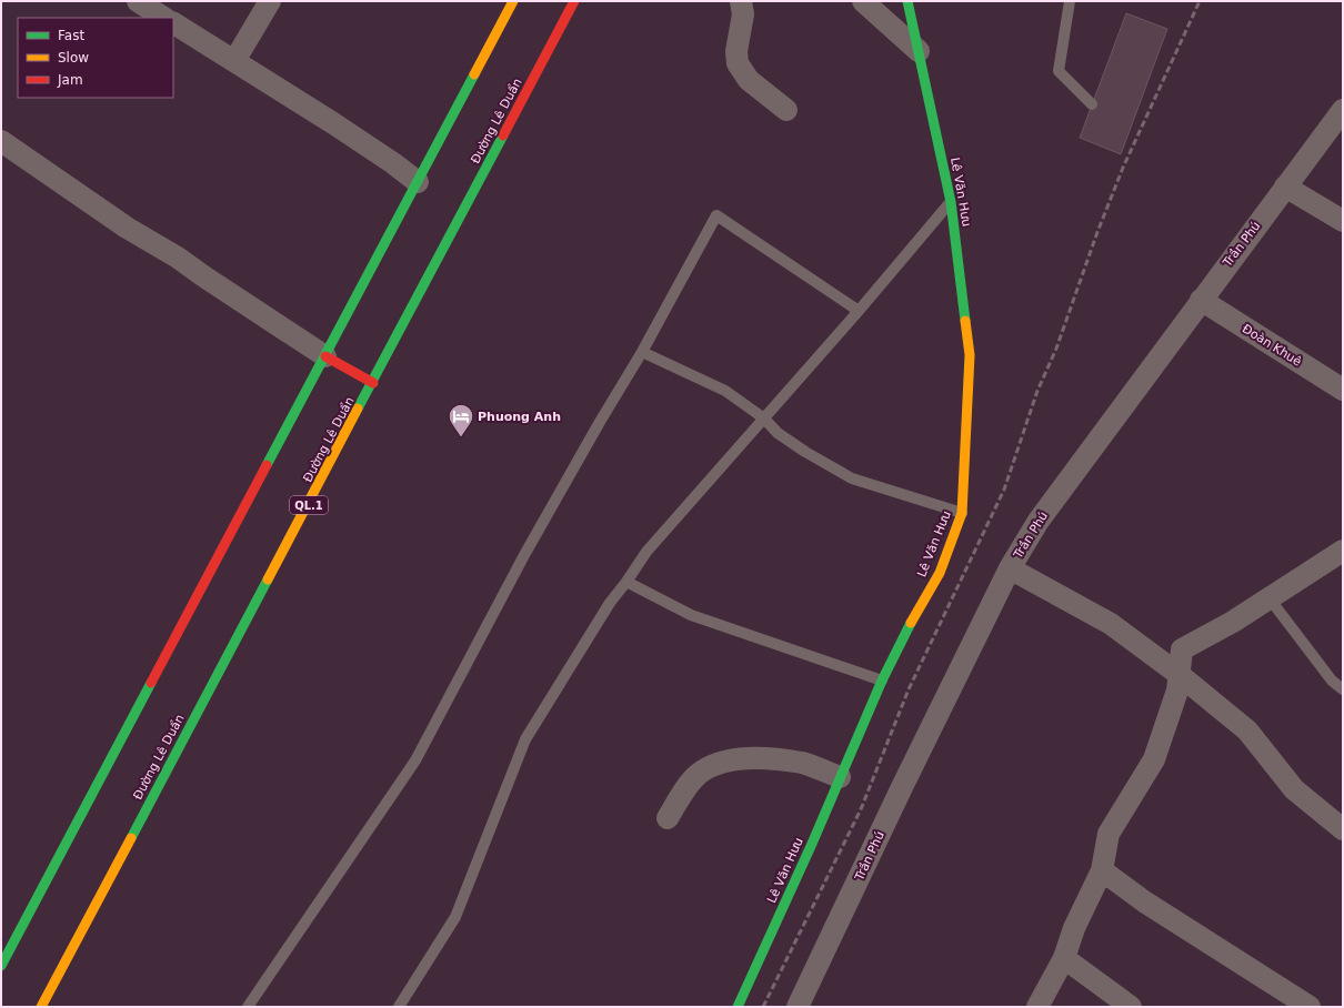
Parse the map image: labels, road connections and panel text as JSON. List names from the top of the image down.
{
  "streets": {
    "main road": ["Đường Lê Duẩn", "Lê Văn Hưu", "QL.1"],
    "street": ["Trần Phú", "Đoàn Khuê"]
  },
  "crossings": [
    ["Trần Phú", "Đoàn Khuê"]
  ],
  "places": {
    "hotel": ["Phuong Anh"]
  },
  "legend": ["Fast", "Slow", "Jam"]
}
